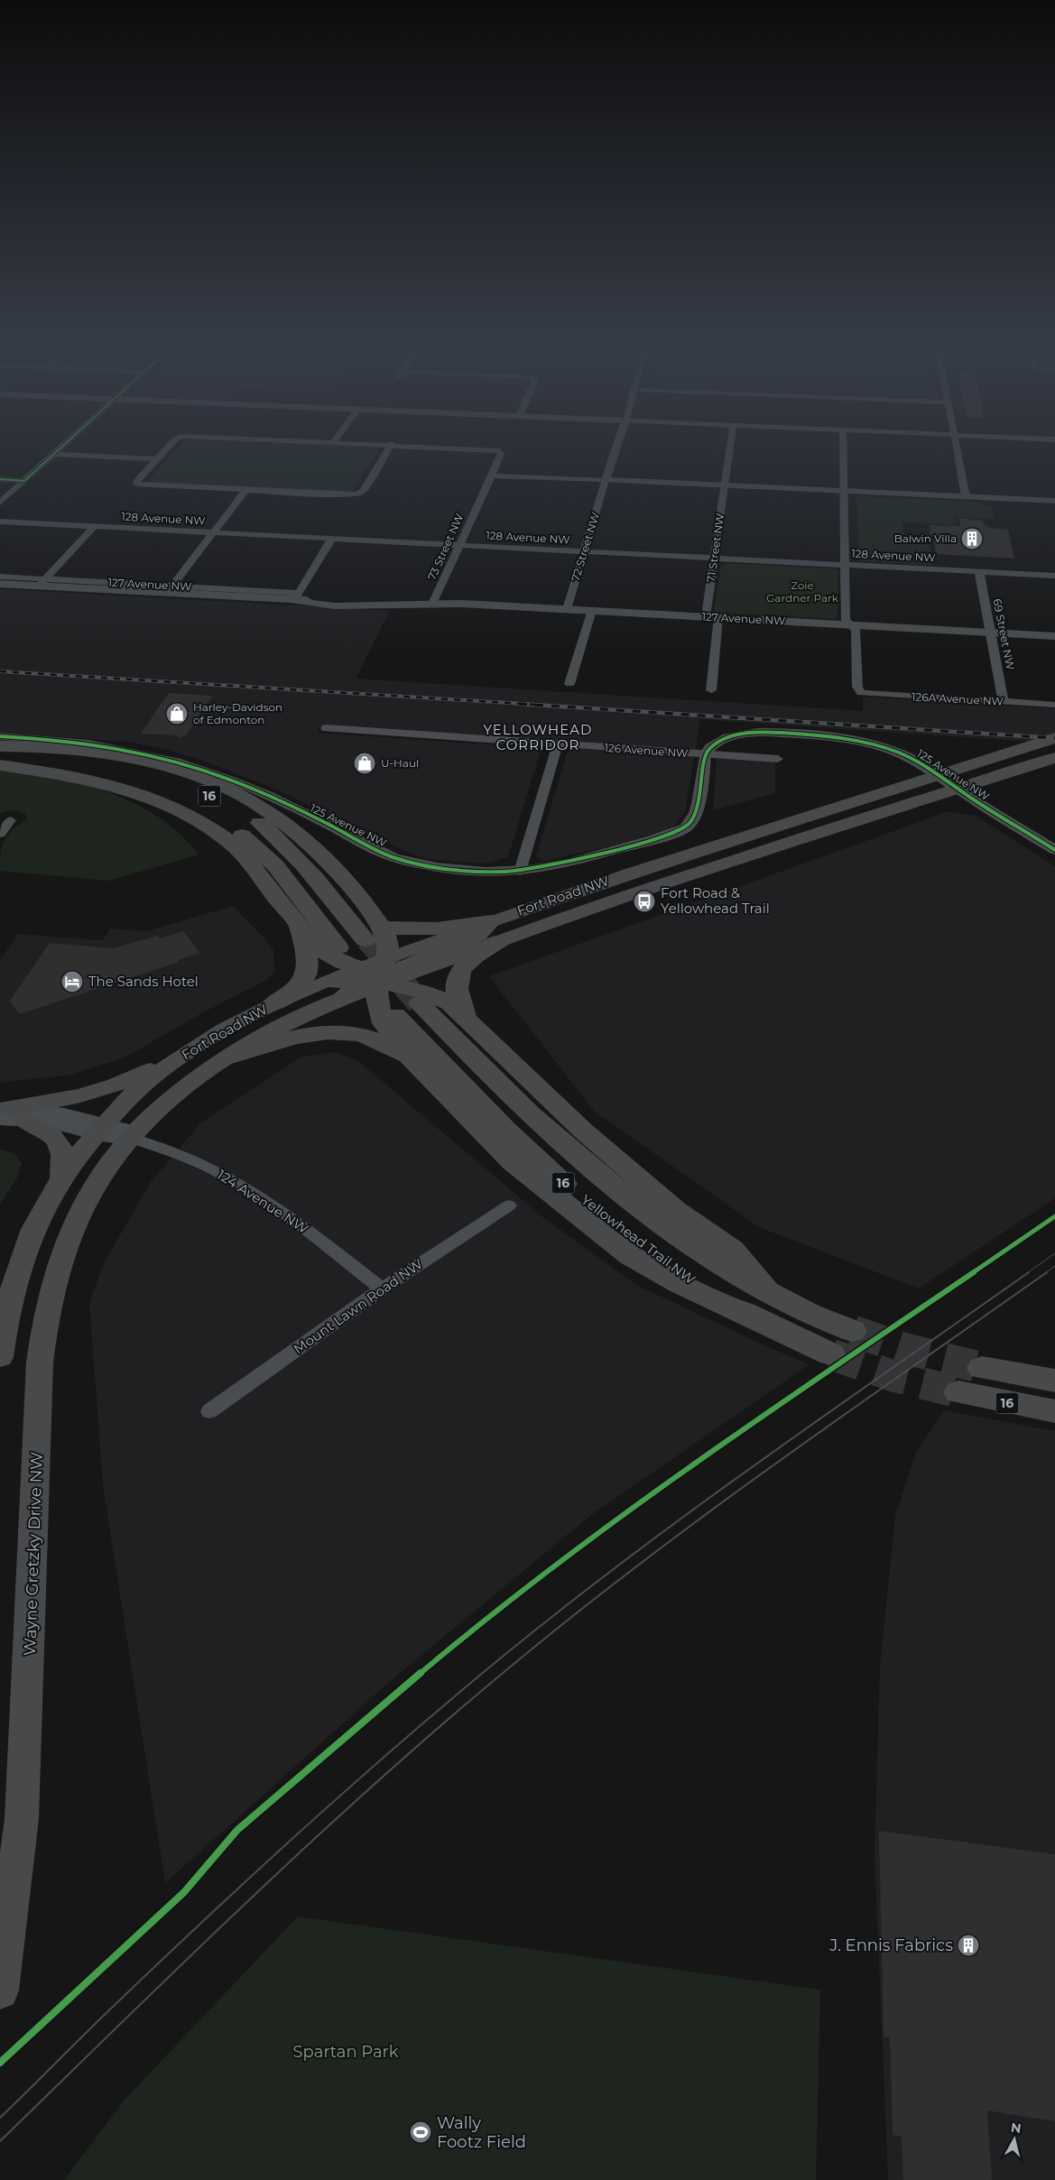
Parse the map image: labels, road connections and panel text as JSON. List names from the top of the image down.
{
  "streets": {
    "highway": ["16", "Yellowhead Trail NW"],
    "main road": ["Fort Road NW", "Wayne Gretzky Drive NW"],
    "street": [
      "128 Avenue NW",
      "73 Street NW",
      "72 Street NW",
      "71 Street NW",
      "127 Avenue NW",
      "69 Street NW",
      "126A Avenue NW",
      "126 Avenue NW",
      "125 Avenue NW",
      "124 Avenue NW",
      "Mount Lawn Road NW"
    ]
  },
  "crossings": [
    ["128 Avenue NW", "73 Street NW"],
    ["128 Avenue NW", "72 Street NW"],
    ["128 Avenue NW", "71 Street NW"],
    ["128 Avenue NW", "69 Street NW"],
    ["73 Street NW", "127 Avenue NW"],
    ["72 Street NW", "127 Avenue NW"],
    ["71 Street NW", "127 Avenue NW"],
    ["127 Avenue NW", "69 Street NW"],
    ["127 Avenue NW", "126A Avenue NW"],
    ["69 Street NW", "126A Avenue NW"],
    ["126 Avenue NW", "125 Avenue NW"],
    ["125 Avenue NW", "Fort Road NW"],
    ["Fort Road NW", "124 Avenue NW"],
    ["Fort Road NW", "Wayne Gretzky Drive NW"],
    ["124 Avenue NW", "Mount Lawn Road NW"],
    ["124 Avenue NW", "Wayne Gretzky Drive NW"]
  ],
  "districts": ["YELLOWHEAD CORRIDOR"],
  "parks": ["Zoie Gardner Park", "Spartan Park"],
  "places": {
    "building": ["Balwin Villa", "J. Ennis Fabrics"],
    "shop": ["Harley-Davidson of Edmonton", "U-Haul"],
    "bus stop": ["Fort Road & Yellowhead Trail"],
    "hotel": ["The Sands Hotel"],
    "sports": ["Wally Footz Field"]
  },
  "north": "top"
}
